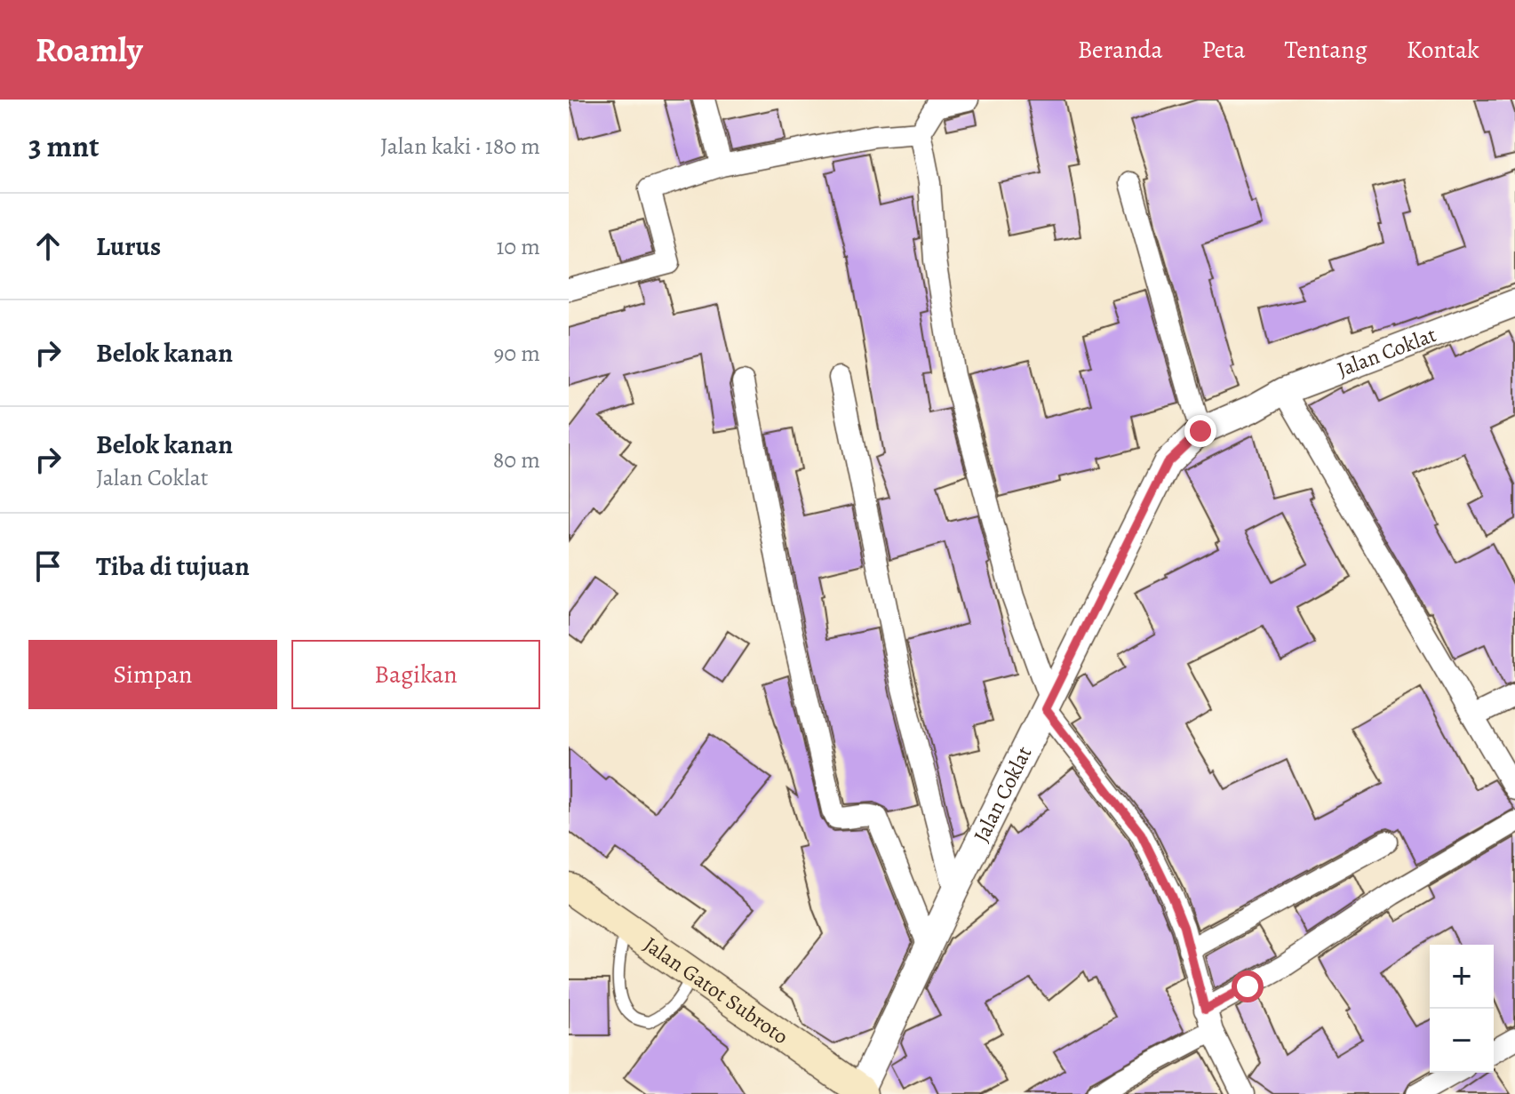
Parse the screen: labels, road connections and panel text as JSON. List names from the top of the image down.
{
  "streets": {
    "main road": ["Jalan Gatot Subroto"],
    "street": ["Jalan Coklat"]
  },
  "crossings": [
    ["Jalan Coklat", "Jalan Gatot Subroto"]
  ],
  "page": {
    "header": "Roamly",
    "nav": [
      "Beranda",
      "Peta",
      "Tentang",
      "Kontak"
    ],
    "heading": ["3 mnt", "Jalan kaki · 180 m"],
    "list": [
      ["Lurus", "10 m"],
      ["Belok kanan", "90 m"],
      ["Belok kanan", "Jalan Coklat", "80 m"],
      "Tiba di tujuan"
    ],
    "buttons": ["Simpan", "Bagikan"],
    "map_buttons": ["+", "−"]
  }
}
